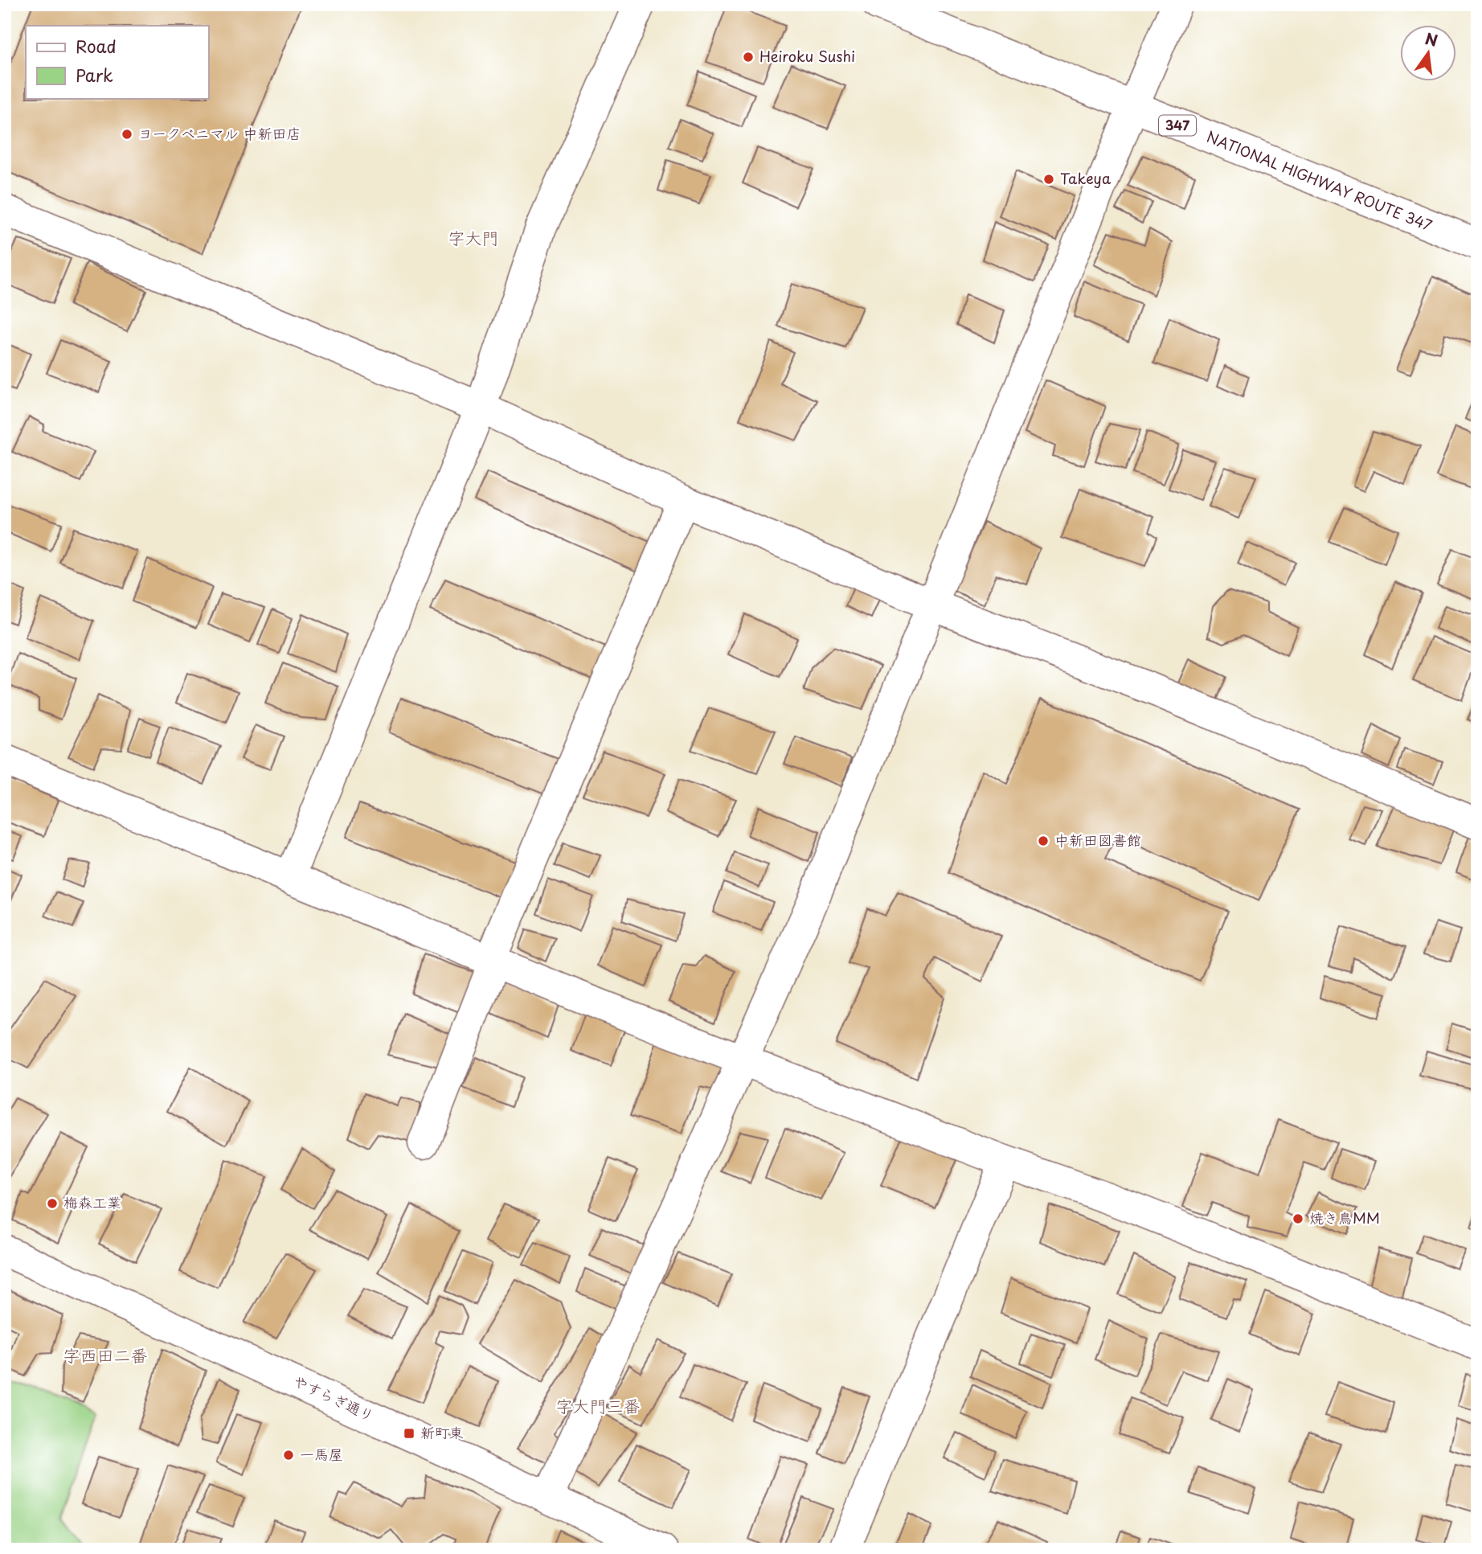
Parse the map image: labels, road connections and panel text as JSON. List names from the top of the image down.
{
  "streets": {
    "main road": ["347", "NATIONAL HIGHWAY ROUTE 347", "やすらぎ通り"]
  },
  "districts": ["字大門", "字西田二番", "字大門三番"],
  "places": {
    "other": [
      "Heiroku Sushi",
      "ヨークベニマル 中新田店",
      "Takeya",
      "中新田図書館",
      "梅森工業",
      "焼き鳥MM",
      "一馬屋"
    ],
    "transit": ["新町東"]
  },
  "legend": ["Road", "Park"],
  "north": "top"
}
